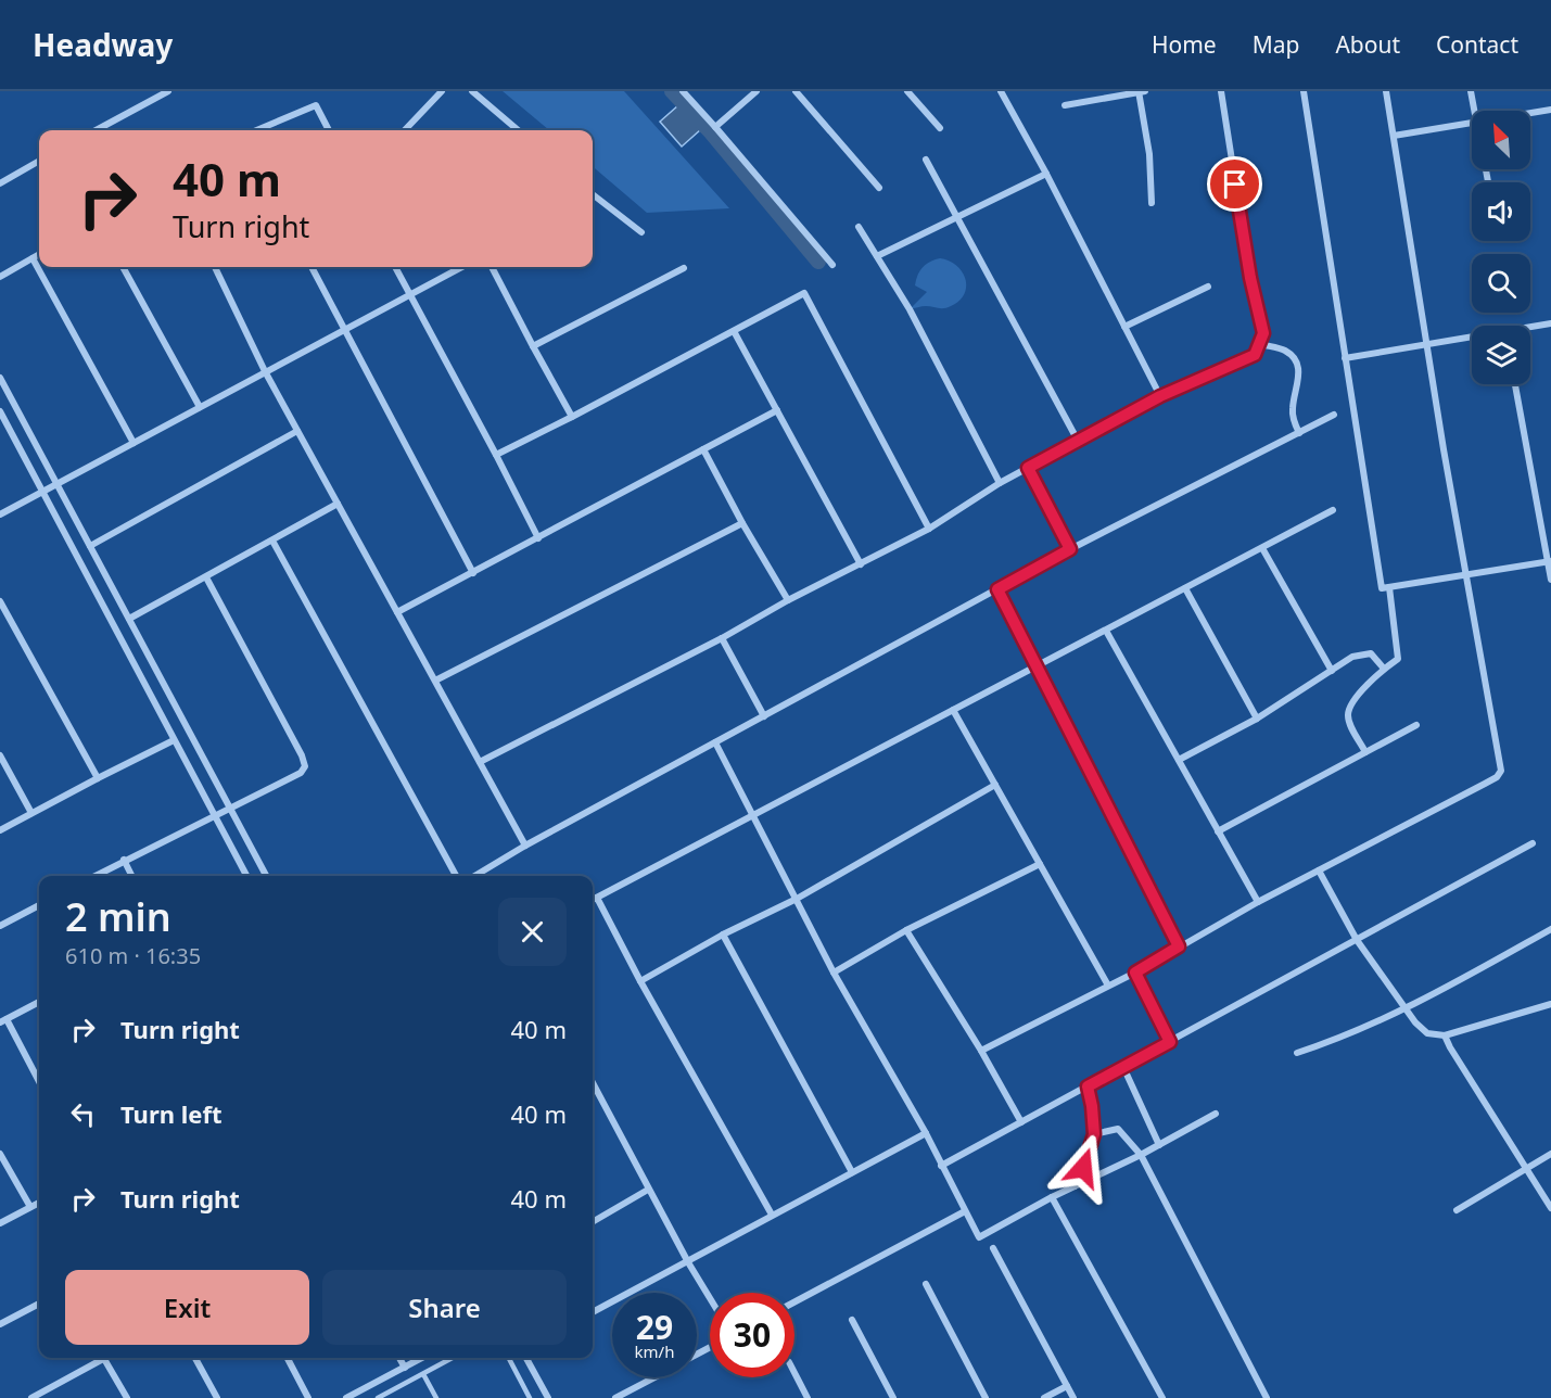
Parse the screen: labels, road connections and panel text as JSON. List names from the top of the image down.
{
  "north": "top left",
  "page": {
    "header": "Headway",
    "nav": [
      "Home",
      "Map",
      "About",
      "Contact"
    ],
    "turn": ["40 m", "Turn right"],
    "heading": ["2 min", "610 m · 16:35"],
    "list": [
      {
        "name": "Turn right",
        "value": "40 m"
      },
      {
        "name": "Turn left",
        "value": "40 m"
      },
      {
        "name": "Turn right",
        "value": "40 m"
      }
    ],
    "buttons": ["Exit", "Share"],
    "speed": "29 km/h",
    "limit": "30"
  }
}
